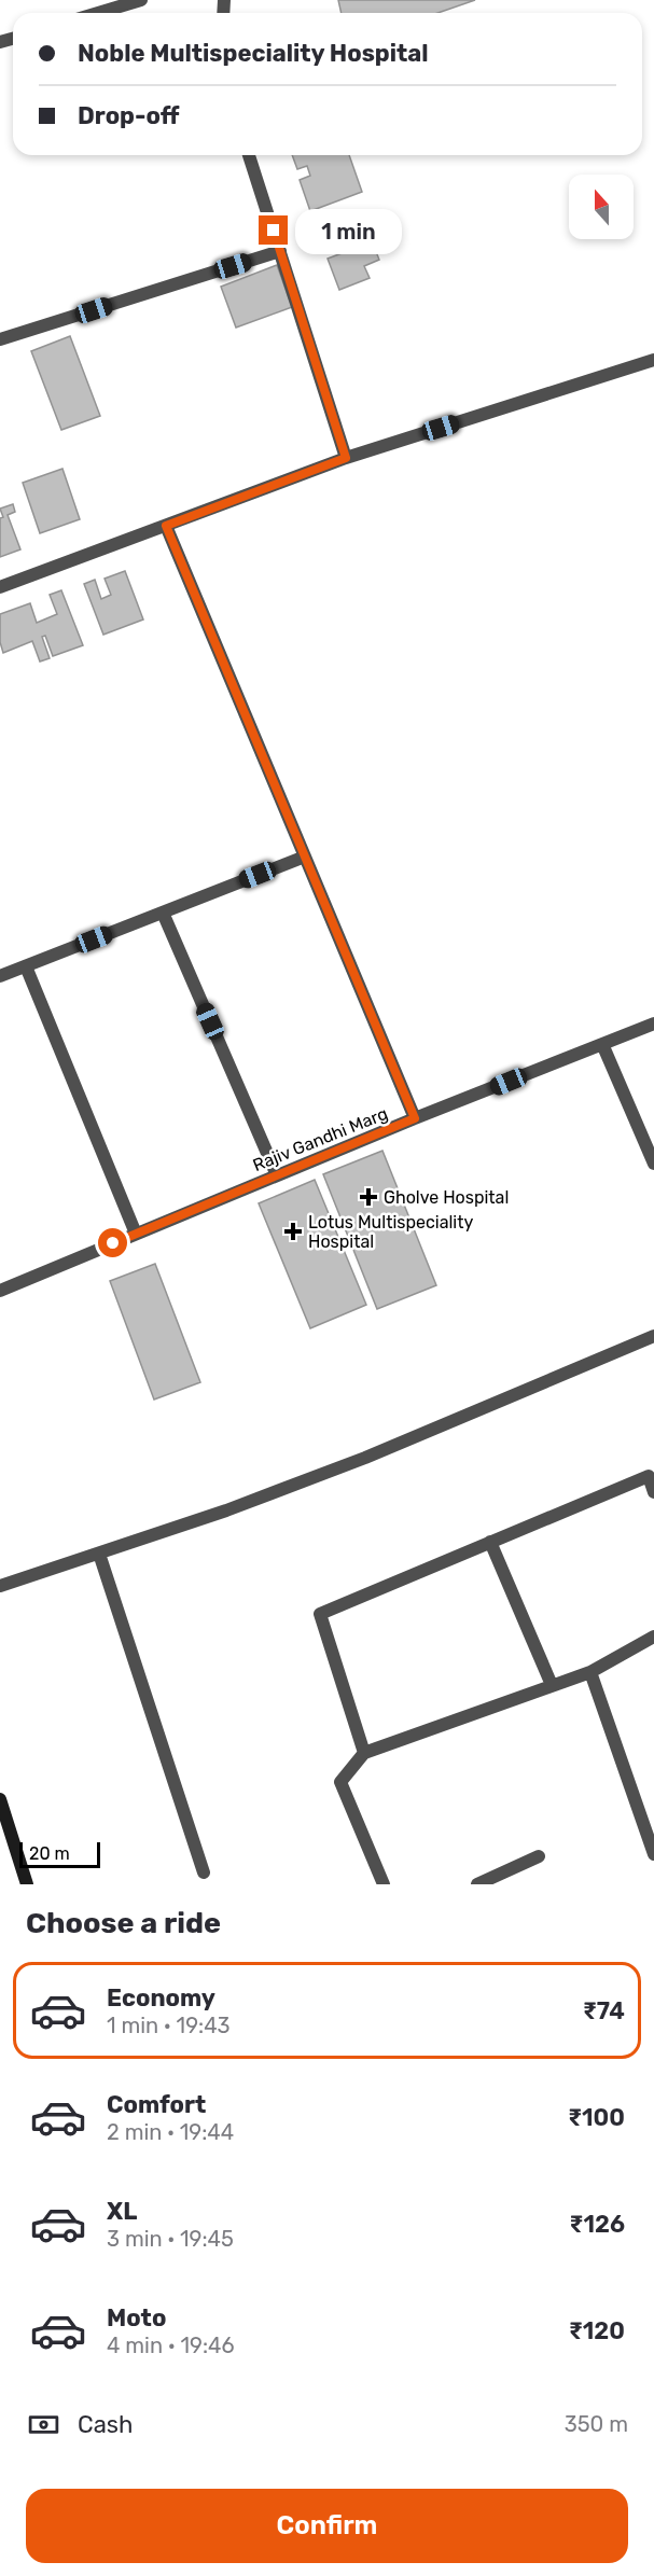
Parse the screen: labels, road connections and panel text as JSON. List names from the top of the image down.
{
  "streets": {
    "street": ["Rajiv Gandhi Marg"]
  },
  "places": {
    "health": ["Gholve Hospital", "Lotus Multispeciality Hospital"]
  },
  "scale_bar": "20 m",
  "north": "top",
  "page": {
    "banner": ["Noble Multispeciality Hospital", "Drop-off"],
    "bubble": "1 min",
    "scale": "20 m",
    "heading": "Choose a ride",
    "list": [
      {
        "name": "Economy",
        "note": "1 min · 19:43",
        "value": "₹74"
      },
      {
        "name": "Comfort",
        "note": "2 min · 19:44",
        "value": "₹100"
      },
      {
        "name": "XL",
        "note": "3 min · 19:45",
        "value": "₹126"
      },
      {
        "name": "Moto",
        "note": "4 min · 19:46",
        "value": "₹120"
      }
    ],
    "pay": ["Cash", "350 m"],
    "buttons": "Confirm"
  }
}
